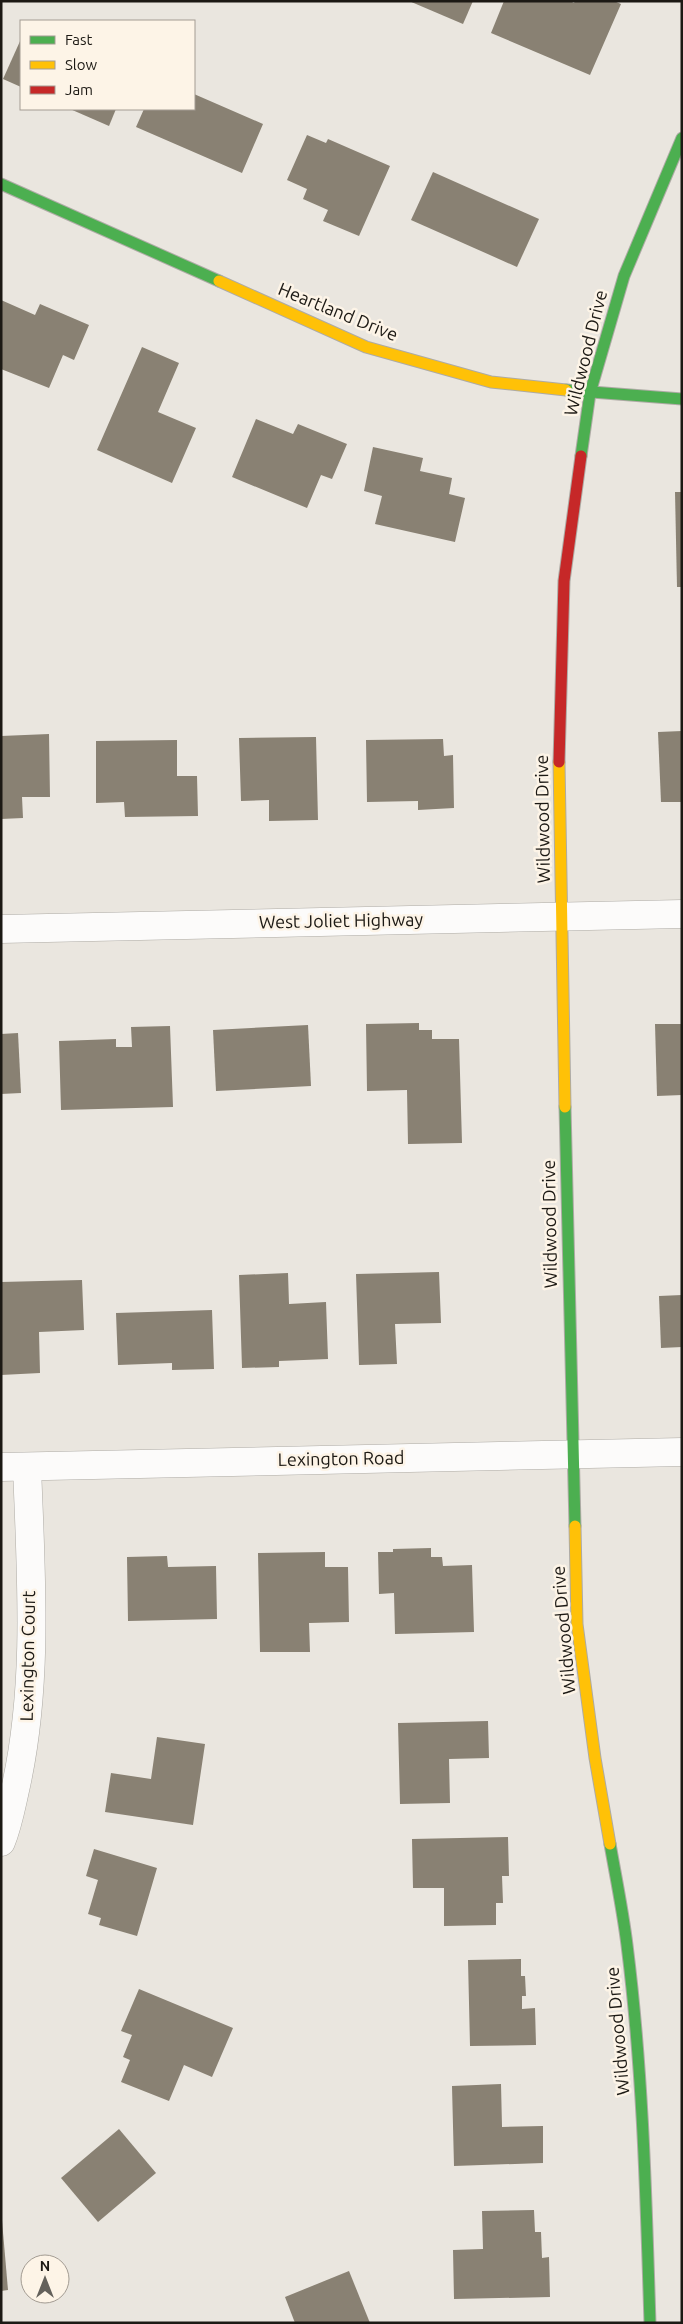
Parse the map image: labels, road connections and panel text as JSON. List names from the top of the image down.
{
  "streets": {
    "street": [
      "Heartland Drive",
      "Wildwood Drive",
      "West Joliet Highway",
      "Lexington Road",
      "Lexington Court"
    ]
  },
  "crossings": [
    ["Heartland Drive", "Wildwood Drive"],
    ["Wildwood Drive", "West Joliet Highway"],
    ["Wildwood Drive", "Lexington Road"],
    ["Lexington Road", "Lexington Court"]
  ],
  "legend": ["Fast", "Slow", "Jam"],
  "north": "top"
}
